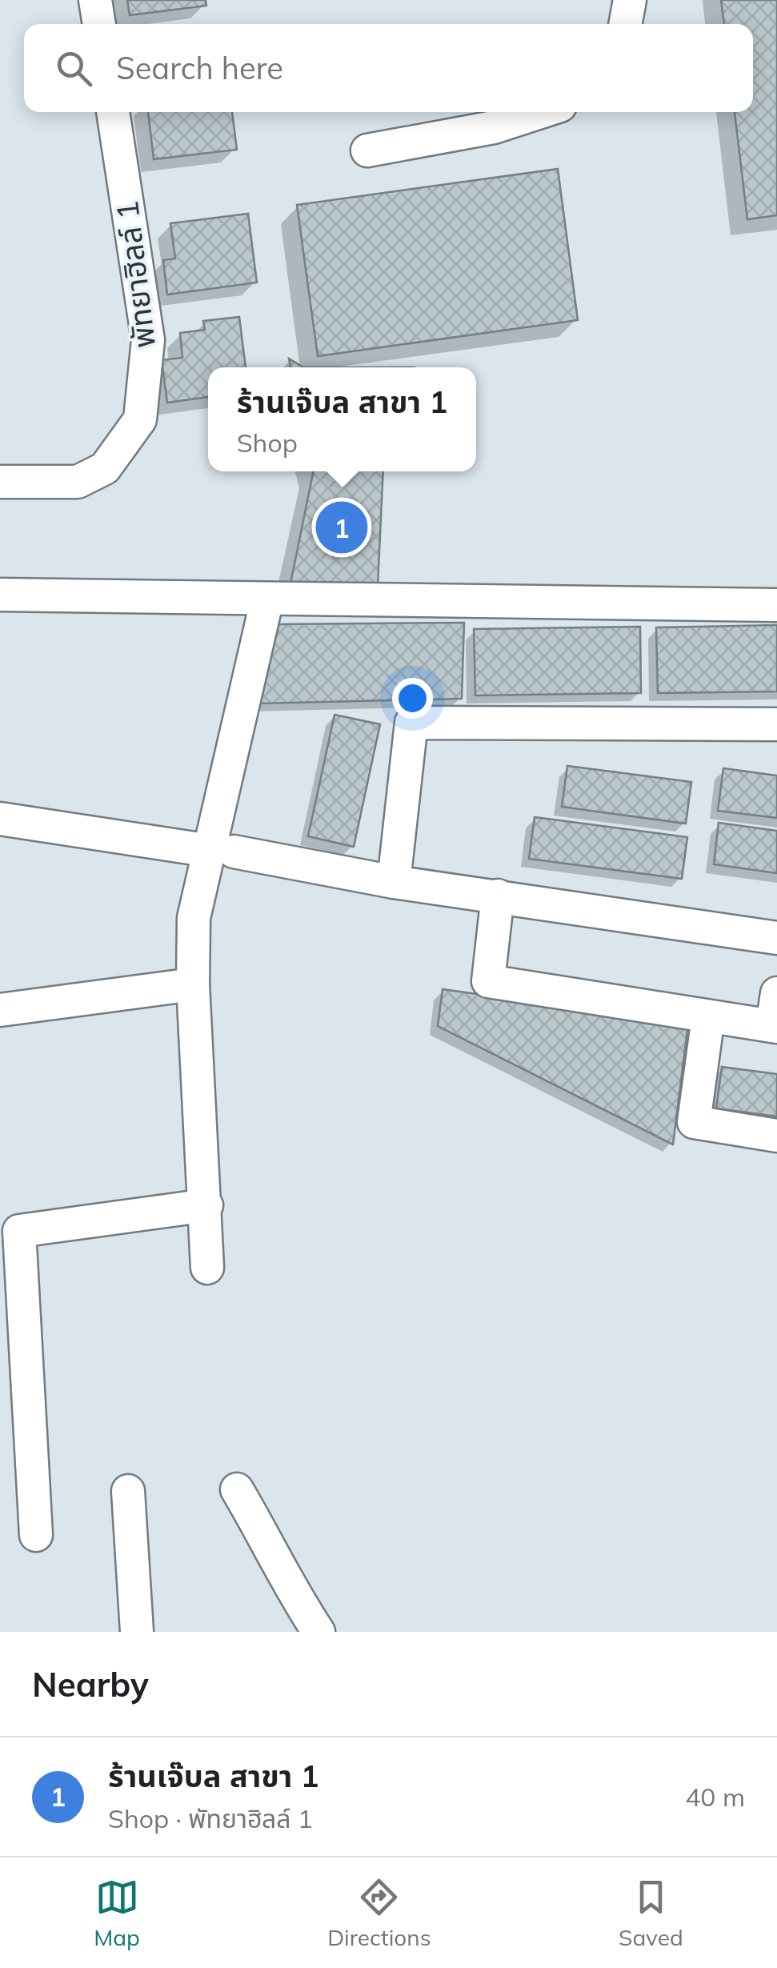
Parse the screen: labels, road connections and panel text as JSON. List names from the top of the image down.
{
  "streets": {
    "street": ["พัทยาฮิลล์ 1"]
  },
  "page": {
    "search": "Search here",
    "popup": ["ร้านเจ๊บล สาขา 1", "Shop"],
    "pins": "1",
    "heading": "Nearby",
    "list": [
      {
        "mark": "1",
        "name": "ร้านเจ๊บล สาขา 1",
        "note": "Shop · พัทยาฮิลล์ 1",
        "value": "40 m"
      }
    ],
    "nav": ["Map", "Directions", "Saved"]
  }
}
